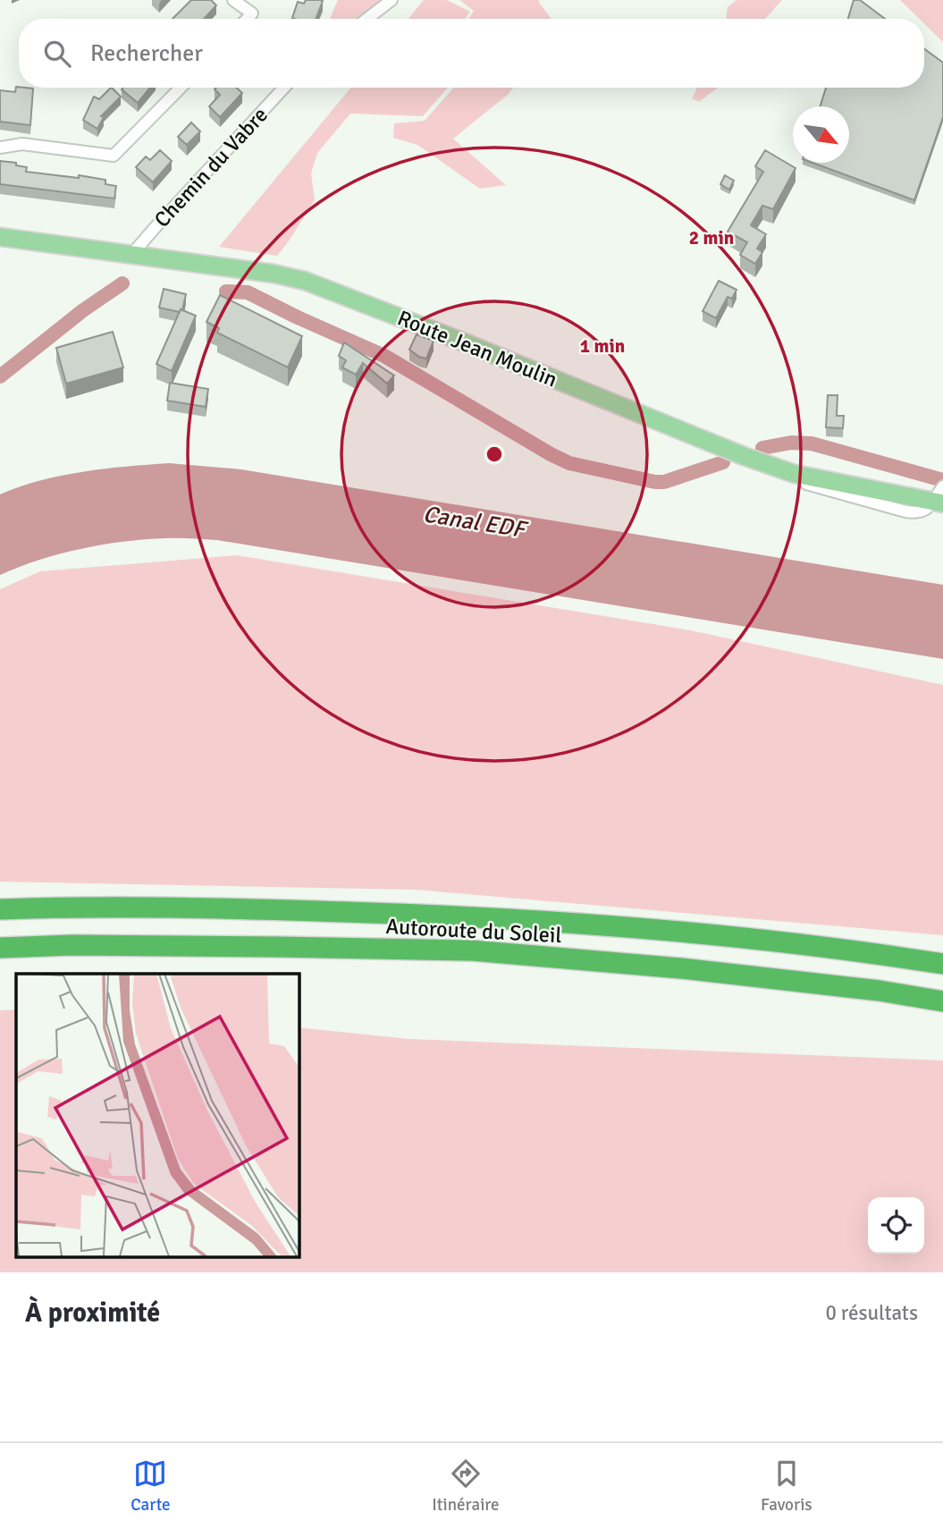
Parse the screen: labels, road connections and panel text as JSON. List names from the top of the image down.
{
  "streets": {
    "highway": ["Autoroute du Soleil"],
    "main road": ["Route Jean Moulin"],
    "street": ["Chemin du Vabre"]
  },
  "crossings": [
    ["Chemin du Vabre", "Route Jean Moulin"]
  ],
  "water": ["Canal EDF"],
  "north": "bottom right",
  "page": {
    "search": "Rechercher",
    "heading": ["À proximité", "0 résultats"],
    "nav": ["Carte", "Itinéraire", "Favoris"]
  },
  "rings": ["2 min", "1 min"]
}
